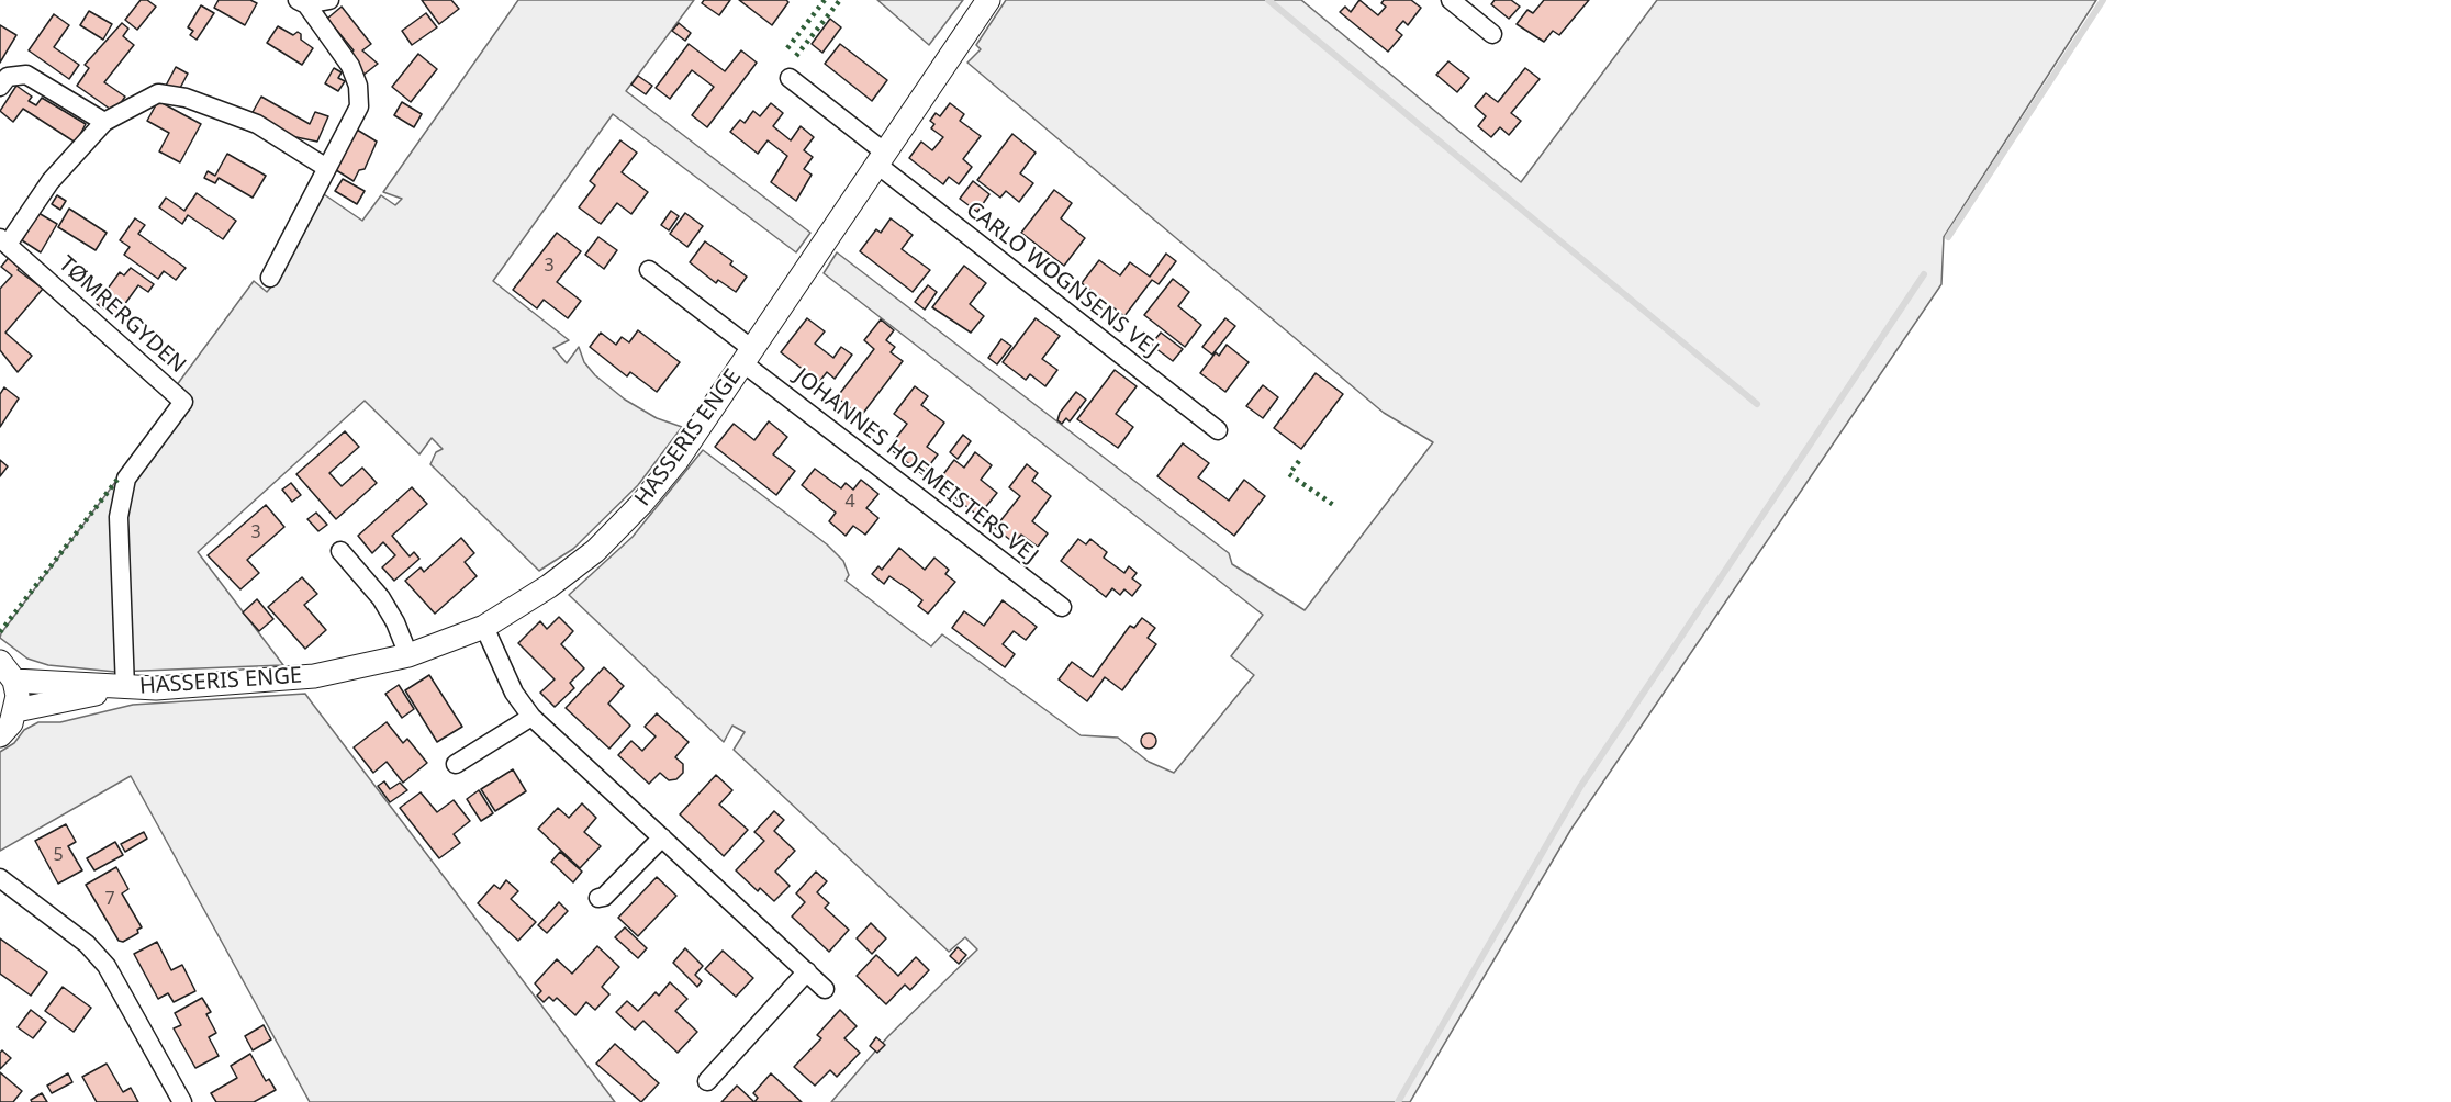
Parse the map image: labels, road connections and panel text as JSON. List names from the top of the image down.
{
  "streets": {
    "street": [
      "CARLO WOGNSENS VEJ",
      "TØMRERGYDEN",
      "HASSERIS ENGE",
      "JOHANNES HOFMEISTERS VEJ"
    ]
  },
  "crossings": [
    ["CARLO WOGNSENS VEJ", "HASSERIS ENGE"],
    ["TØMRERGYDEN", "HASSERIS ENGE"],
    ["HASSERIS ENGE", "JOHANNES HOFMEISTERS VEJ"]
  ],
  "house_numbers": [
    "3",
    "4",
    "3",
    "5",
    "7"
  ]
}
